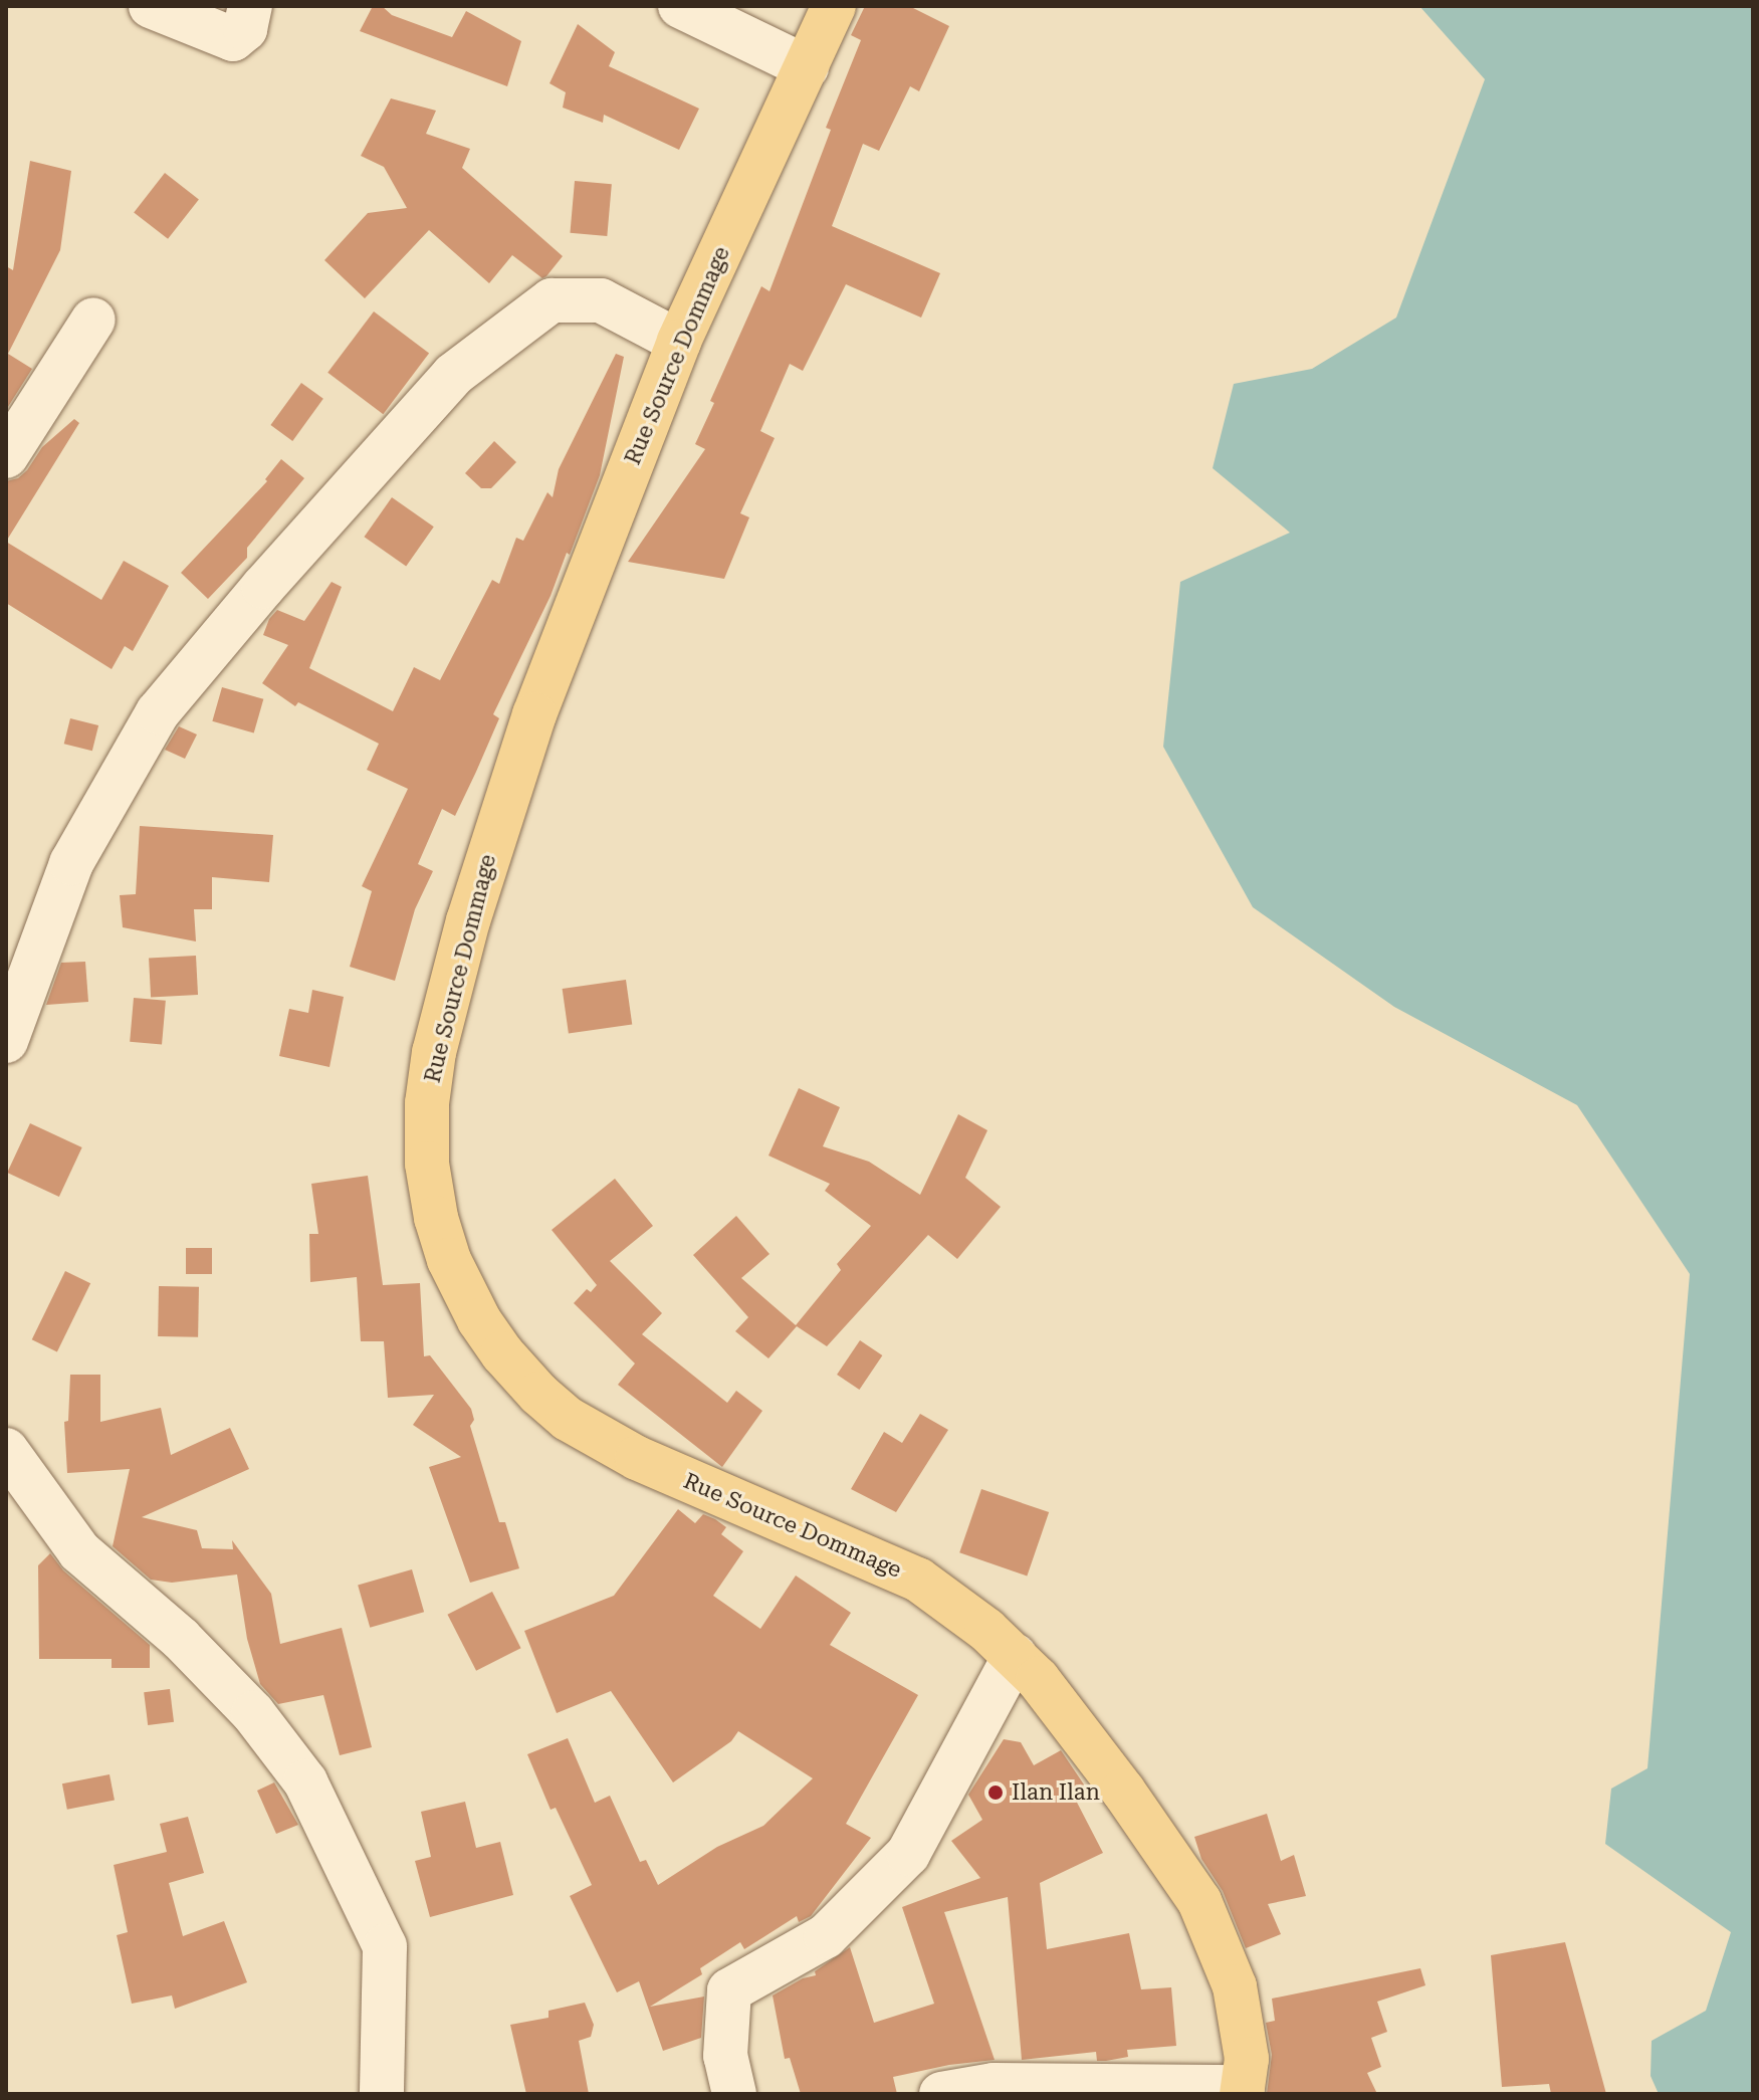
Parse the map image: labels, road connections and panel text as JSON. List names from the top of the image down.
{
  "streets": {
    "main road": ["Rue Source Dommage"]
  },
  "places": ["Ilan Ilan"]
}
